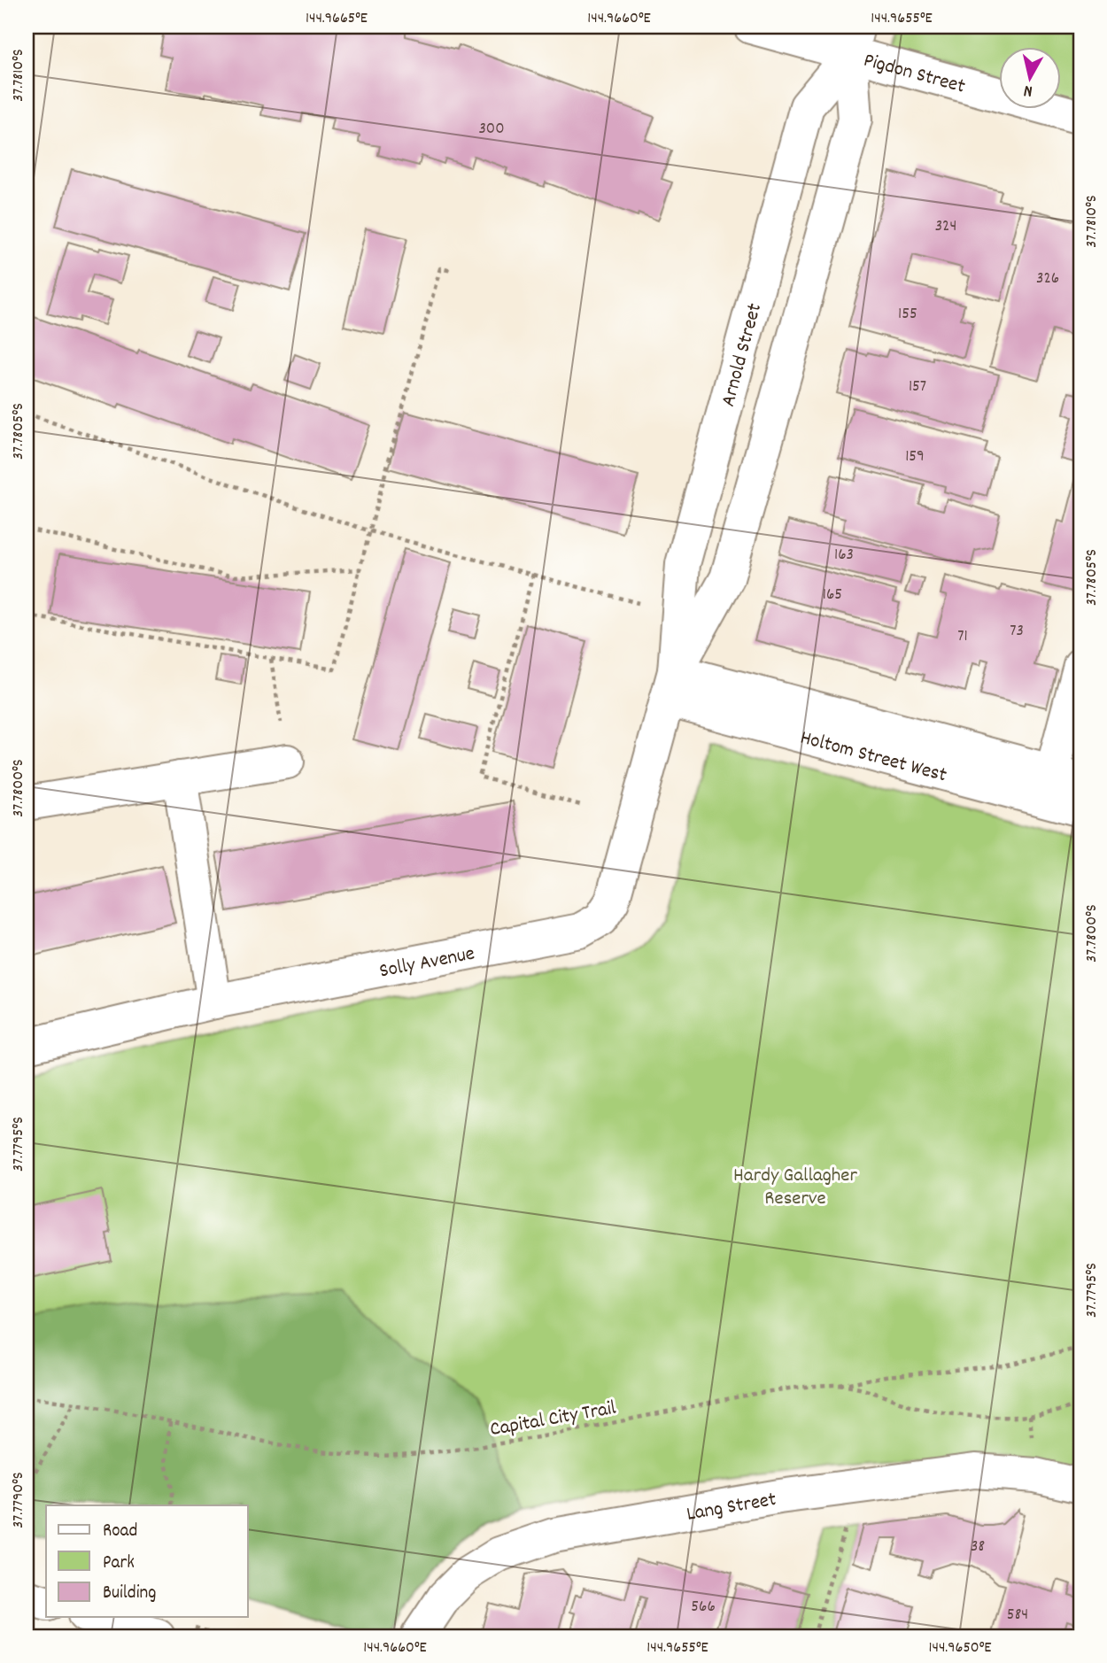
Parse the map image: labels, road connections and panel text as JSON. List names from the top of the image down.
{
  "streets": {
    "street": [
      "Pigdon Street",
      "Arnold Street",
      "Holtom Street West",
      "Solly Avenue",
      "Lang Street"
    ],
    "path": ["Capital City Trail"]
  },
  "crossings": [
    ["Pigdon Street", "Arnold Street"],
    ["Arnold Street", "Holtom Street West"],
    ["Arnold Street", "Solly Avenue"],
    ["Holtom Street West", "Solly Avenue"]
  ],
  "parks": ["Hardy Gallagher Reserve"],
  "house_numbers": [
    "300",
    "324",
    "326",
    "155",
    "157",
    "159",
    "163",
    "165",
    "73",
    "71",
    "38",
    "566",
    "584"
  ],
  "legend": ["Road", "Park", "Building"],
  "north": "bottom",
  "coordinates": [
    "144.9665°E",
    "144.9660°E",
    "144.9655°E",
    "37.7810°S",
    "37.7805°S",
    "37.7800°S",
    "37.7795°S",
    "37.7790°S",
    "144.9650°E"
  ]
}
